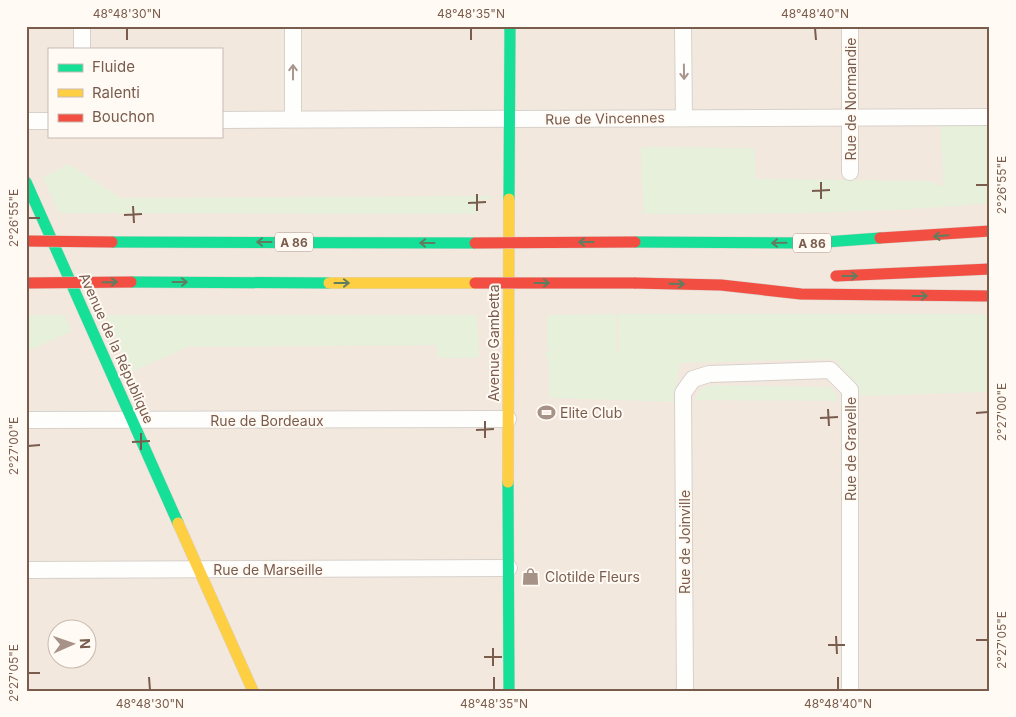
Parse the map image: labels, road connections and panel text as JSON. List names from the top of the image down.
{
  "streets": {
    "main road": ["A 86", "Avenue Gambetta", "Avenue de la République"],
    "street": [
      "Rue de Normandie",
      "Rue de Vincennes",
      "Rue de Bordeaux",
      "Rue de Gravelle",
      "Rue de Joinville",
      "Rue de Marseille"
    ]
  },
  "crossings": [
    ["Rue de Normandie", "Rue de Vincennes"],
    ["Rue de Vincennes", "Avenue Gambetta"],
    ["Avenue Gambetta", "Rue de Bordeaux"],
    ["Avenue Gambetta", "Rue de Marseille"],
    ["Avenue de la République", "Rue de Bordeaux"],
    ["Avenue de la République", "Rue de Marseille"],
    ["Rue de Gravelle", "Rue de Joinville"]
  ],
  "places": {
    "sports": ["Elite Club"],
    "shop": ["Clotilde Fleurs"]
  },
  "legend": ["Fluide", "Ralenti", "Bouchon"],
  "north": "right",
  "coordinates": [
    "48°48'30\"N",
    "48°48'35\"N",
    "48°48'40\"N",
    "2°26'55\"E",
    "2°27'00\"E",
    "2°27'05\"E"
  ]
}
